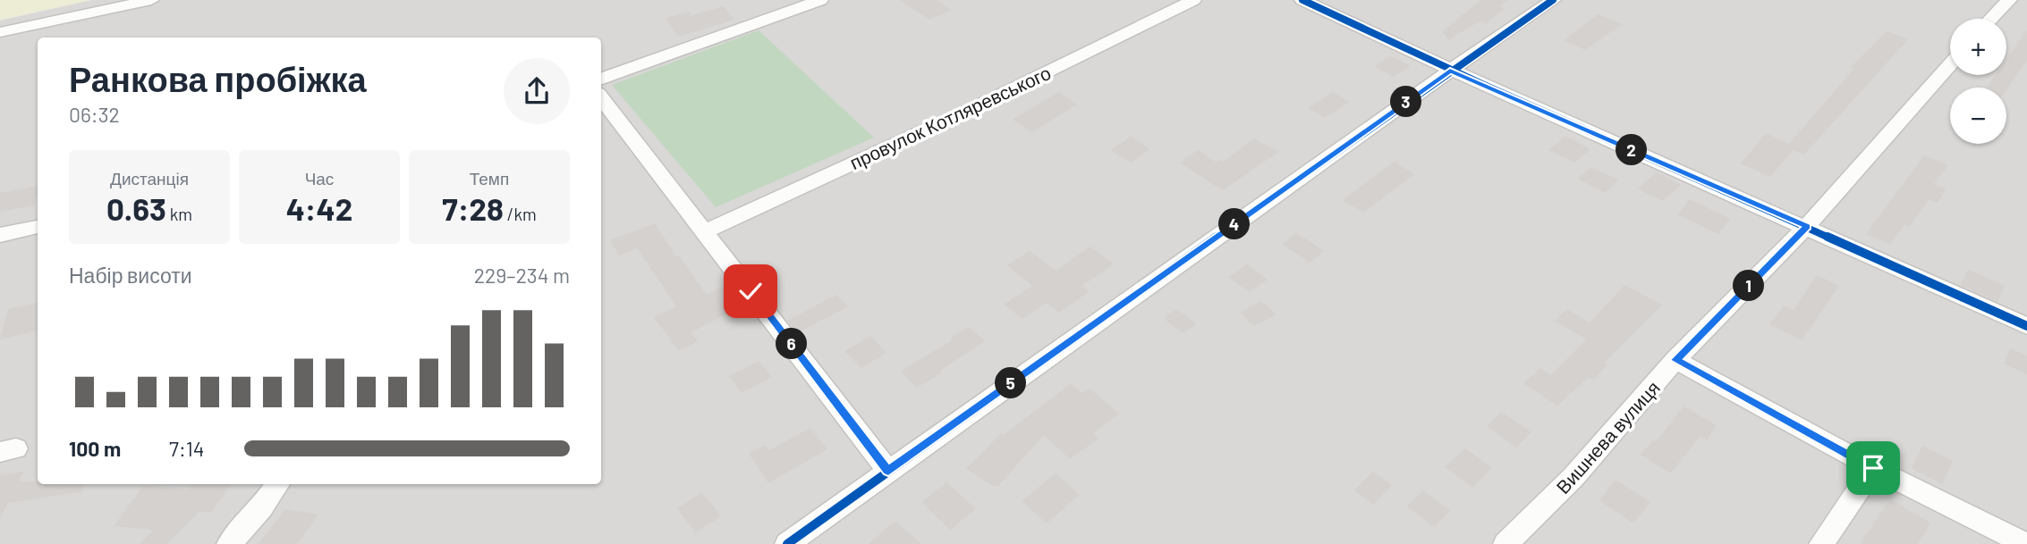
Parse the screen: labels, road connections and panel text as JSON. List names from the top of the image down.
{
  "streets": {
    "street": ["провулок Котляревського", "Вишнева вулиця"]
  },
  "page": {
    "map_buttons": ["+", "−"],
    "heading": ["Ранкова пробіжка", "06:32"],
    "pins": [
      "3",
      "2",
      "4",
      "1",
      "6",
      "5"
    ],
    "stats": [
      ["Дистанція", "0.63 km"],
      ["Час", "4:42"],
      ["Темп", "7:28 /km"]
    ],
    "chart": ["Набір висоти", "229–234 m"],
    "list": [
      {
        "name": "100 m",
        "note": "7:14"
      }
    ]
  }
}
